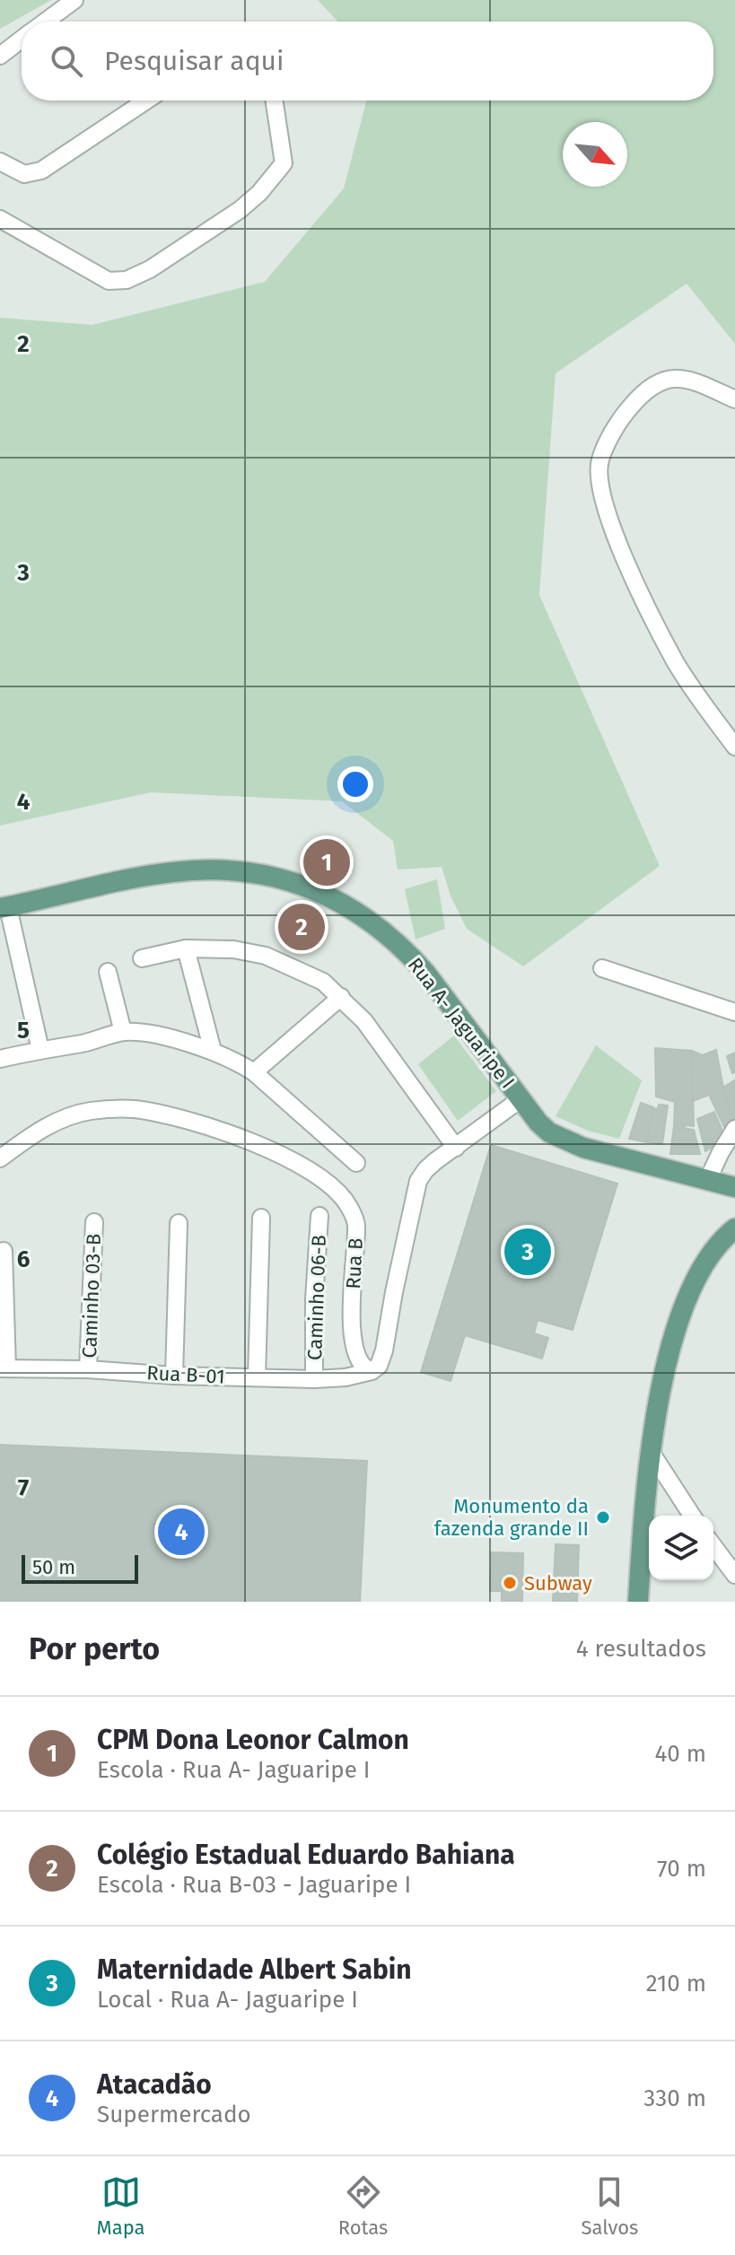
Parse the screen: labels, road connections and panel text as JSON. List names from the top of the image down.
{
  "streets": {
    "main road": ["Rua A- Jaguaripe I"],
    "street": [
      "Rua B",
      "Caminho 03-B",
      "Caminho 06-B",
      "Rua B-01"
    ]
  },
  "crossings": [
    ["Rua A- Jaguaripe I", "Rua B"],
    ["Rua B", "Rua B-01"],
    ["Caminho 03-B", "Rua B-01"],
    ["Caminho 06-B", "Rua B-01"]
  ],
  "places": ["Monumento da fazenda grande II", "Subway"],
  "scale_bar": "50 m",
  "north": "bottom right",
  "page": {
    "search": "Pesquisar aqui",
    "pins": [
      "1",
      "2",
      "3",
      "4"
    ],
    "scale": "50 m",
    "heading": ["Por perto", "4 resultados"],
    "list": [
      {
        "mark": "1",
        "name": "CPM Dona Leonor Calmon",
        "note": "Escola · Rua A- Jaguaripe I",
        "value": "40 m"
      },
      {
        "mark": "2",
        "name": "Colégio Estadual Eduardo Bahiana",
        "note": "Escola · Rua B-03 - Jaguaripe I",
        "value": "70 m"
      },
      {
        "mark": "3",
        "name": "Maternidade Albert Sabin",
        "note": "Local · Rua A- Jaguaripe I",
        "value": "210 m"
      },
      {
        "mark": "4",
        "name": "Atacadão",
        "note": "Supermercado",
        "value": "330 m"
      }
    ],
    "nav": ["Mapa", "Rotas", "Salvos"]
  },
  "grid": {
    "rows": [
      "2",
      "3",
      "4",
      "5",
      "6",
      "7"
    ]
  }
}
